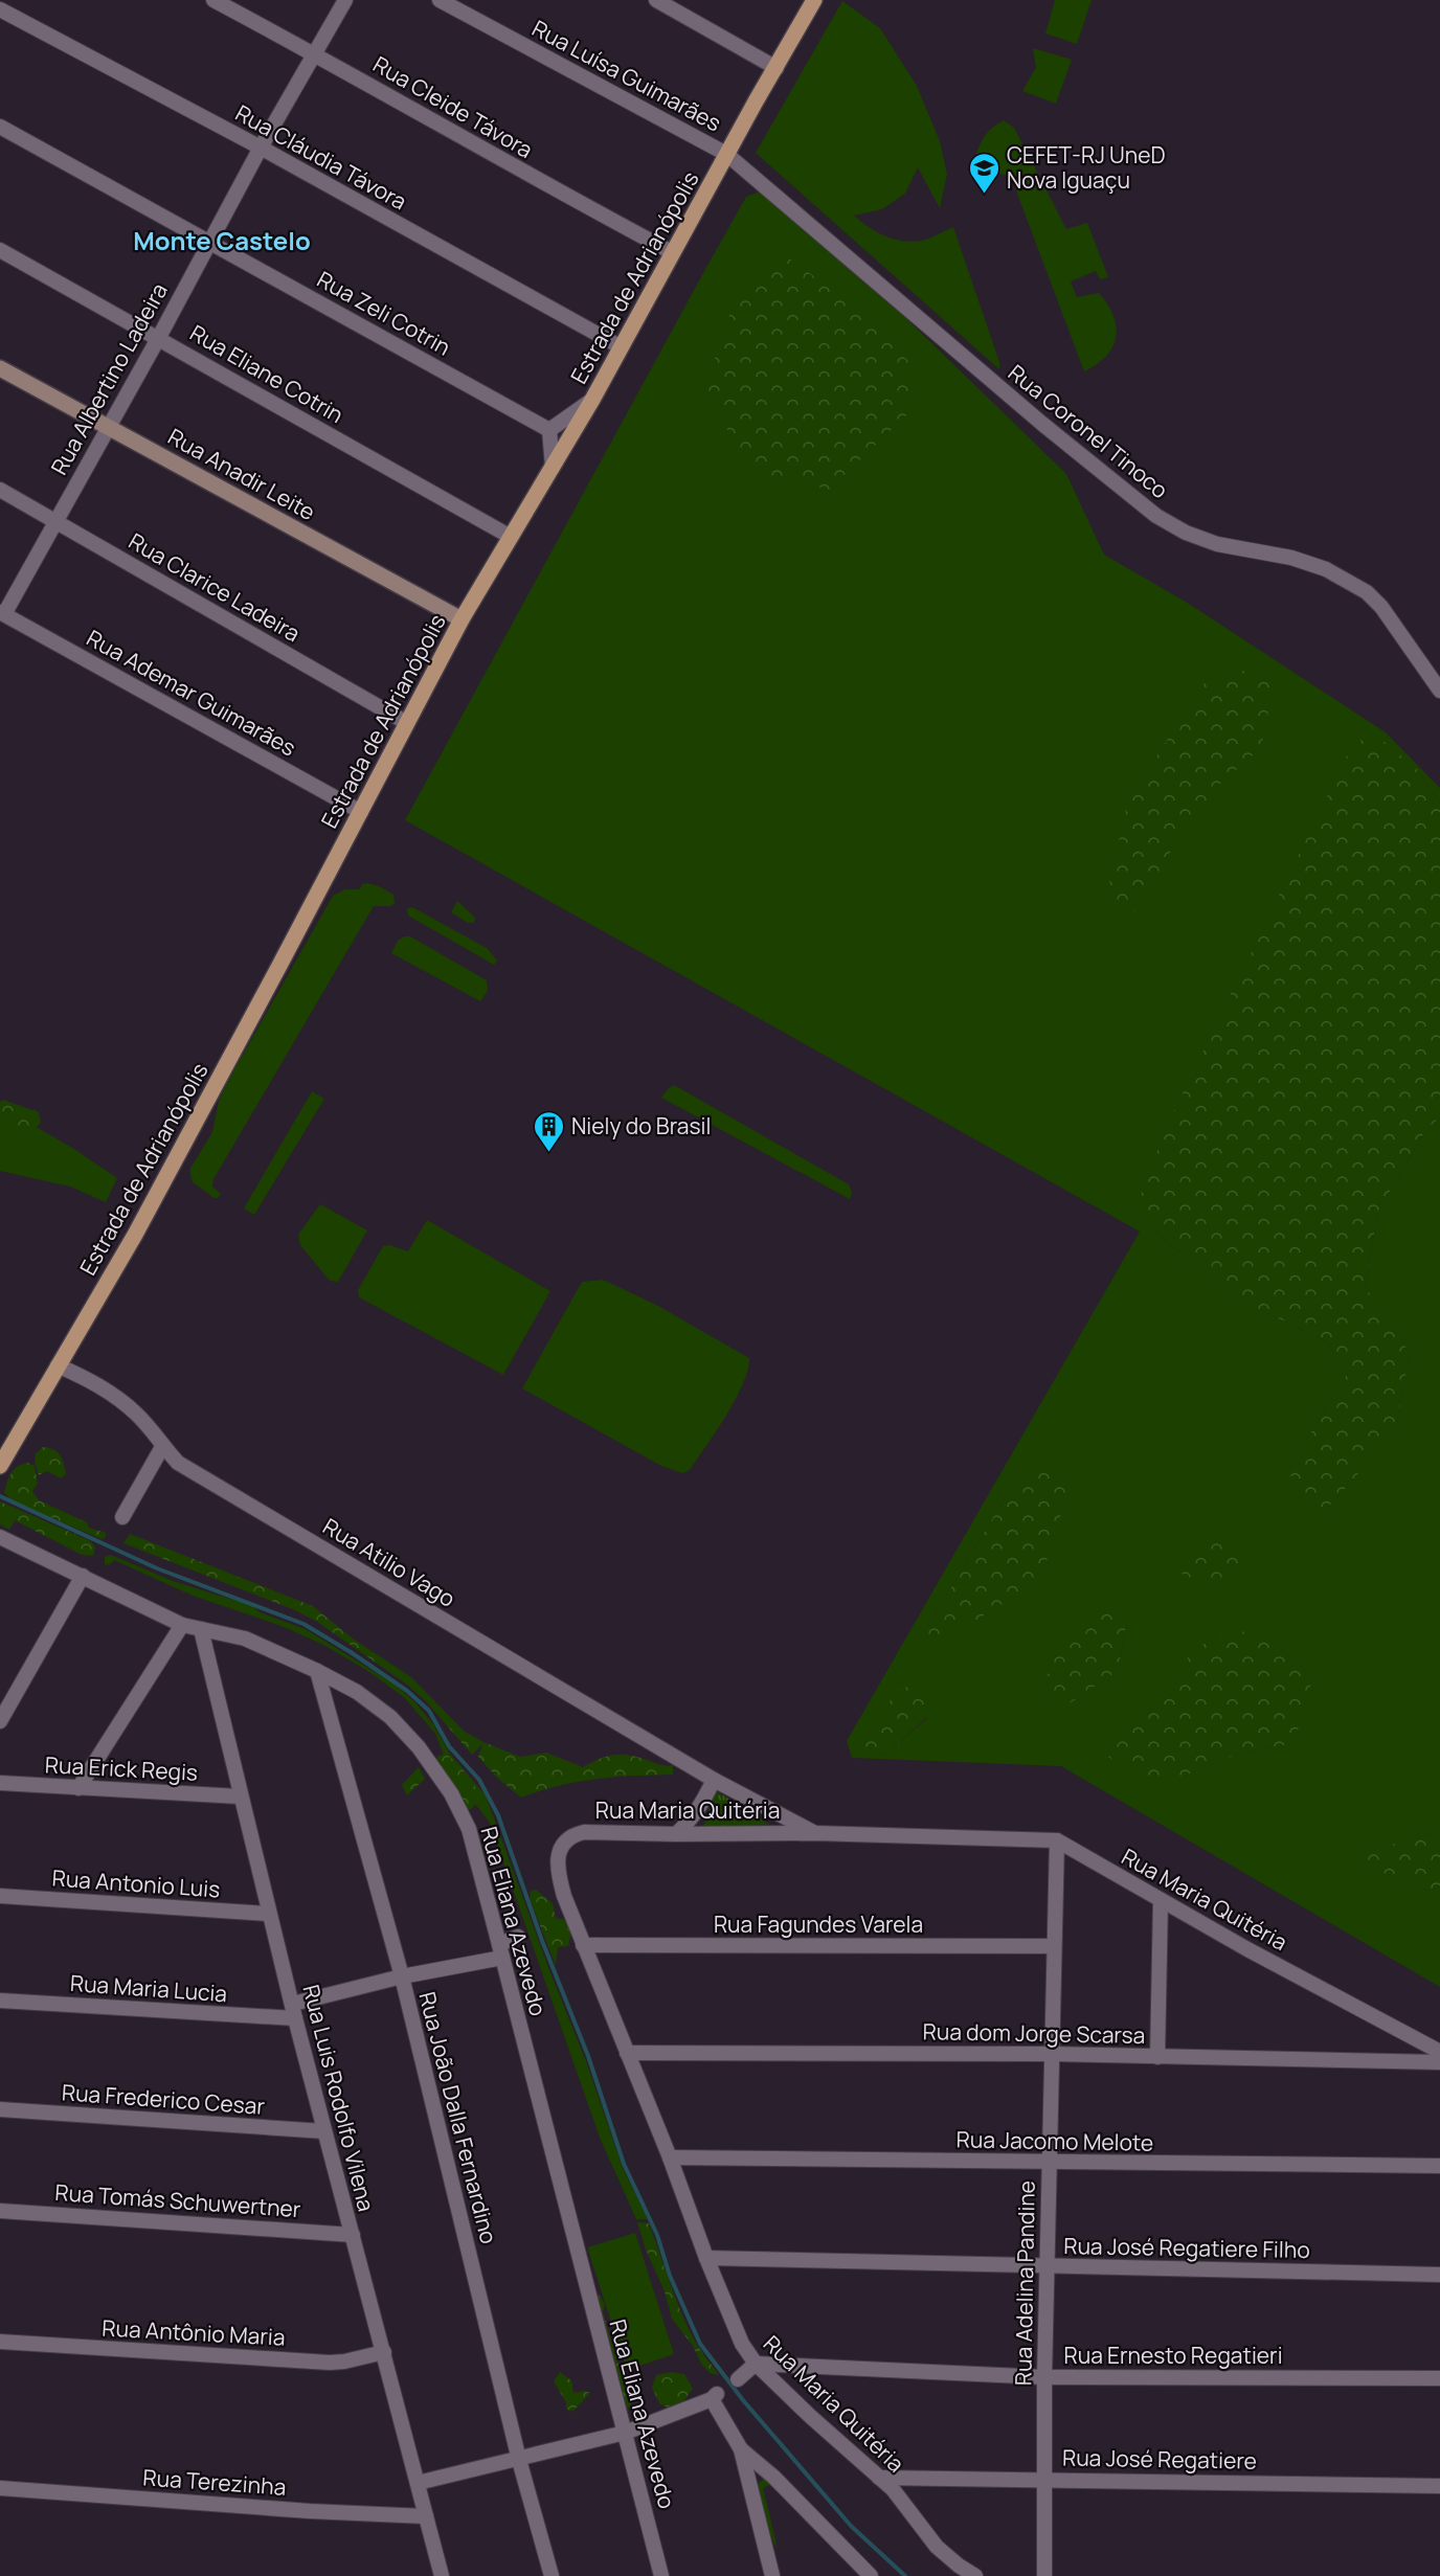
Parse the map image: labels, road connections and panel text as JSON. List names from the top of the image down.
{
  "streets": {
    "main road": ["Estrada de Adrianópolis", "Rua Anadir Leite"],
    "street": [
      "Rua Luísa Guimarães",
      "Rua Cleide Távora",
      "Rua Cláudia Távora",
      "Rua Zeli Cotrin",
      "Rua Eliane Cotrin",
      "Rua Albertino Ladeira",
      "Rua Coronel Tinoco",
      "Rua Clarice Ladeira",
      "Rua Ademar Guimarães",
      "Rua Atilio Vago",
      "Rua Erick Regis",
      "Rua Maria Quitéria",
      "Rua Antonio Luis",
      "Rua Eliana Azevedo",
      "Rua Fagundes Varela",
      "Rua Maria Lucia",
      "Rua dom Jorge Scarsa",
      "Rua Luis Rodolfo Vilena",
      "Rua Frederico Cesar",
      "Rua João Dalla Fernardino",
      "Rua Jacomo Melote",
      "Rua Tomás Schuwertner",
      "Rua José Regatiere Filho",
      "Rua Adelina Pandine",
      "Rua Antônio Maria",
      "Rua Ernesto Regatieri",
      "Rua José Regatiere",
      "Rua Terezinha"
    ]
  },
  "crossings": [
    ["Rua Luísa Guimarães", "Estrada de Adrianópolis"],
    ["Rua Luísa Guimarães", "Rua Coronel Tinoco"],
    ["Rua Cleide Távora", "Estrada de Adrianópolis"],
    ["Rua Cleide Távora", "Rua Albertino Ladeira"],
    ["Rua Cláudia Távora", "Estrada de Adrianópolis"],
    ["Rua Cláudia Távora", "Rua Albertino Ladeira"],
    ["Estrada de Adrianópolis", "Rua Eliane Cotrin"],
    ["Estrada de Adrianópolis", "Rua Coronel Tinoco"],
    ["Estrada de Adrianópolis", "Rua Anadir Leite"],
    ["Estrada de Adrianópolis", "Rua Clarice Ladeira"],
    ["Estrada de Adrianópolis", "Rua Ademar Guimarães"],
    ["Estrada de Adrianópolis", "Rua Atilio Vago"],
    ["Rua Zeli Cotrin", "Rua Albertino Ladeira"],
    ["Rua Eliane Cotrin", "Rua Albertino Ladeira"],
    ["Rua Albertino Ladeira", "Rua Anadir Leite"],
    ["Rua Albertino Ladeira", "Rua Clarice Ladeira"],
    ["Rua Albertino Ladeira", "Rua Ademar Guimarães"],
    ["Rua Atilio Vago", "Rua Maria Quitéria"],
    ["Rua Erick Regis", "Rua Luis Rodolfo Vilena"],
    ["Rua Maria Quitéria", "Rua Fagundes Varela"],
    ["Rua Maria Quitéria", "Rua dom Jorge Scarsa"],
    ["Rua Maria Quitéria", "Rua Jacomo Melote"],
    ["Rua Maria Quitéria", "Rua José Regatiere Filho"],
    ["Rua Maria Quitéria", "Rua Adelina Pandine"],
    ["Rua Maria Quitéria", "Rua Ernesto Regatieri"],
    ["Rua Maria Quitéria", "Rua José Regatiere"],
    ["Rua Antonio Luis", "Rua Luis Rodolfo Vilena"],
    ["Rua Eliana Azevedo", "Rua Luis Rodolfo Vilena"],
    ["Rua Eliana Azevedo", "Rua João Dalla Fernardino"],
    ["Rua Fagundes Varela", "Rua Adelina Pandine"],
    ["Rua Maria Lucia", "Rua Luis Rodolfo Vilena"],
    ["Rua dom Jorge Scarsa", "Rua Adelina Pandine"],
    ["Rua Luis Rodolfo Vilena", "Rua Frederico Cesar"],
    ["Rua Luis Rodolfo Vilena", "Rua Tomás Schuwertner"],
    ["Rua Luis Rodolfo Vilena", "Rua Antônio Maria"],
    ["Rua Luis Rodolfo Vilena", "Rua Terezinha"],
    ["Rua Jacomo Melote", "Rua Adelina Pandine"],
    ["Rua José Regatiere Filho", "Rua Adelina Pandine"],
    ["Rua Adelina Pandine", "Rua Ernesto Regatieri"],
    ["Rua Adelina Pandine", "Rua José Regatiere"]
  ],
  "districts": ["Monte Castelo"],
  "places": {
    "school or university": ["CEFET-RJ UneD Nova Iguaçu"],
    "building": ["Niely do Brasil"]
  }
}
